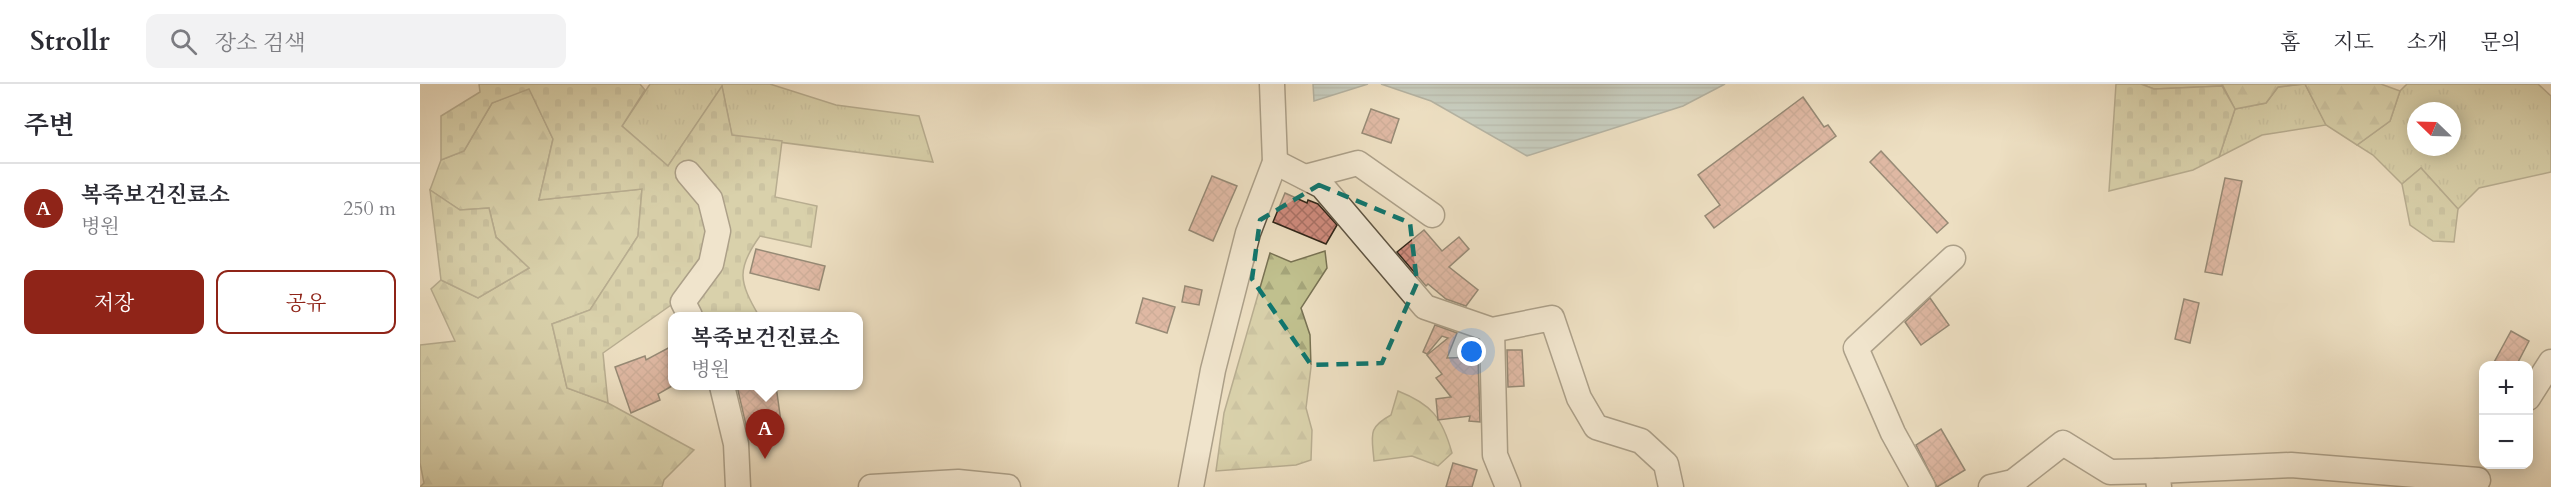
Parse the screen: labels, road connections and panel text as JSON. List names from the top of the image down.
{
  "north": "top left",
  "page": {
    "header": "Strollr",
    "search": "장소 검색",
    "nav": [
      "홈",
      "지도",
      "소개",
      "문의"
    ],
    "heading": "주변",
    "list": [
      {
        "mark": "A",
        "name": "복죽보건진료소",
        "note": "병원",
        "value": "250 m"
      }
    ],
    "buttons": ["저장", "공유"],
    "popup": ["복죽보건진료소", "병원"],
    "map_buttons": ["+", "−"],
    "pins": "A"
  }
}
